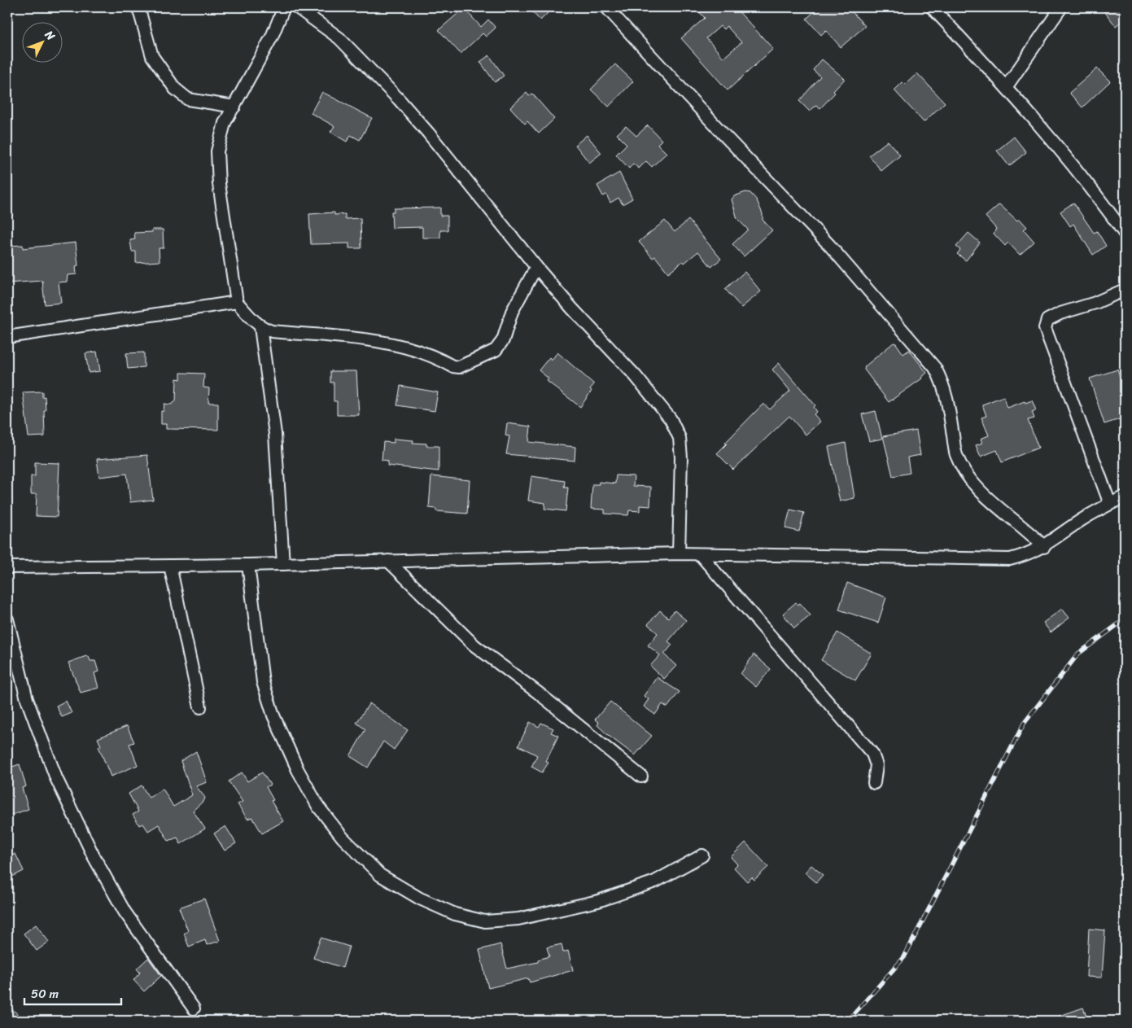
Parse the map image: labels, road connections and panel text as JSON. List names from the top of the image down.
{
  "scale_bar": "50 m",
  "north": "top right"
}
